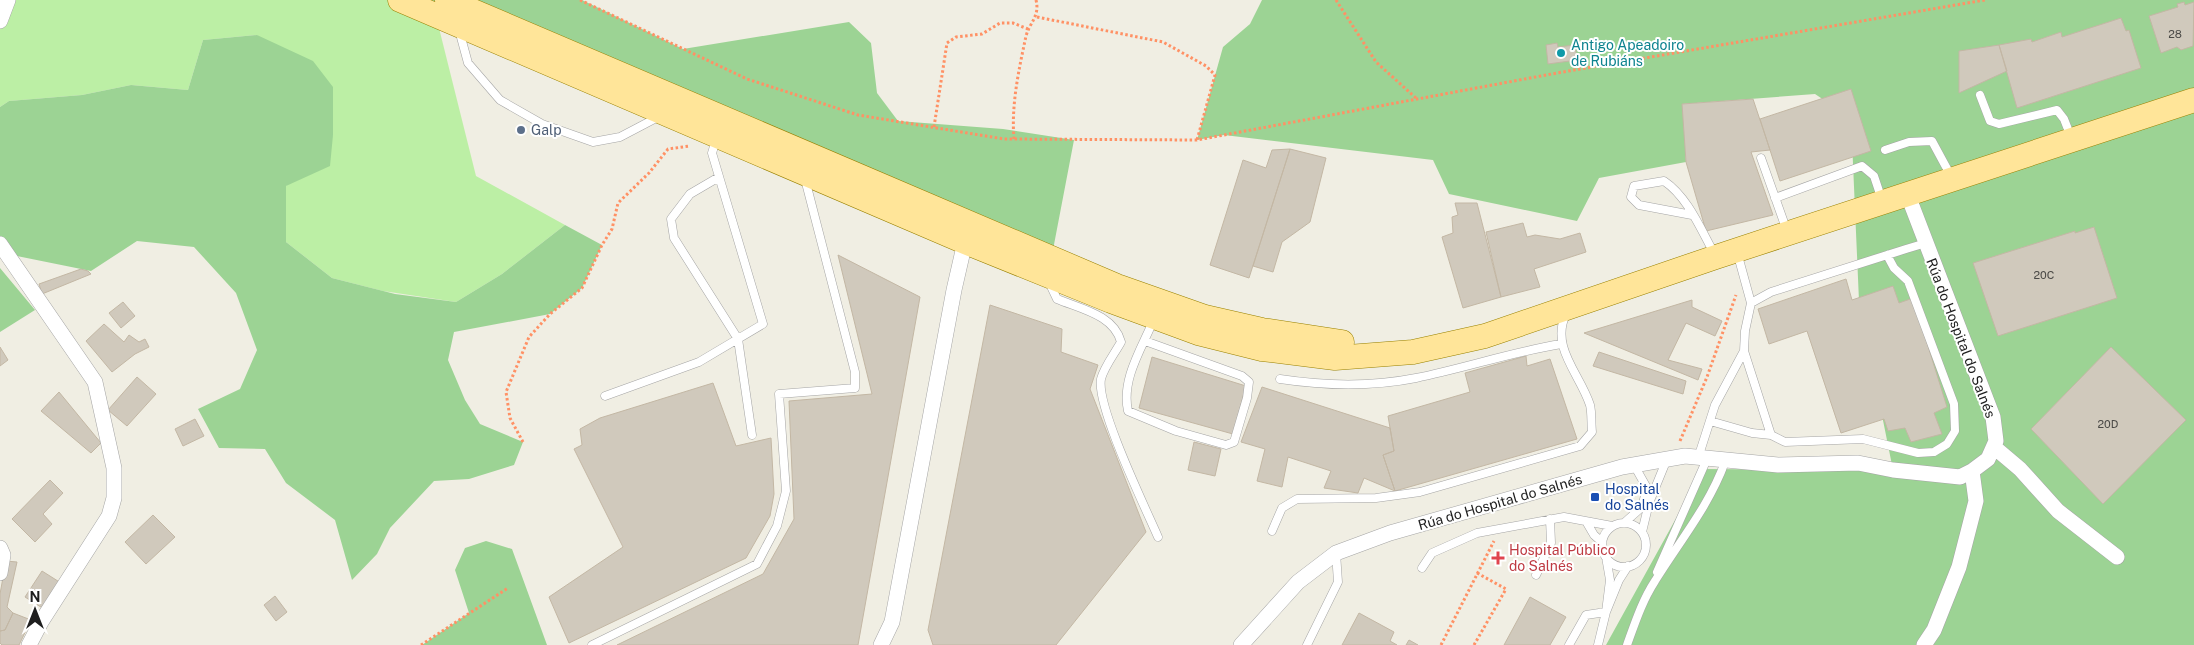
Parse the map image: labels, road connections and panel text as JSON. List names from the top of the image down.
{
  "streets": {
    "street": ["Rúa do Hospital do Salnés"]
  },
  "places": {
    "other": ["Antigo Apeadoiro de Rubiáns", "Galp"],
    "transit": ["Hospital do Salnés"],
    "health": ["Hospital Público do Salnés"]
  },
  "house_numbers": ["28", "20C", "20D"],
  "north": "top"
}
